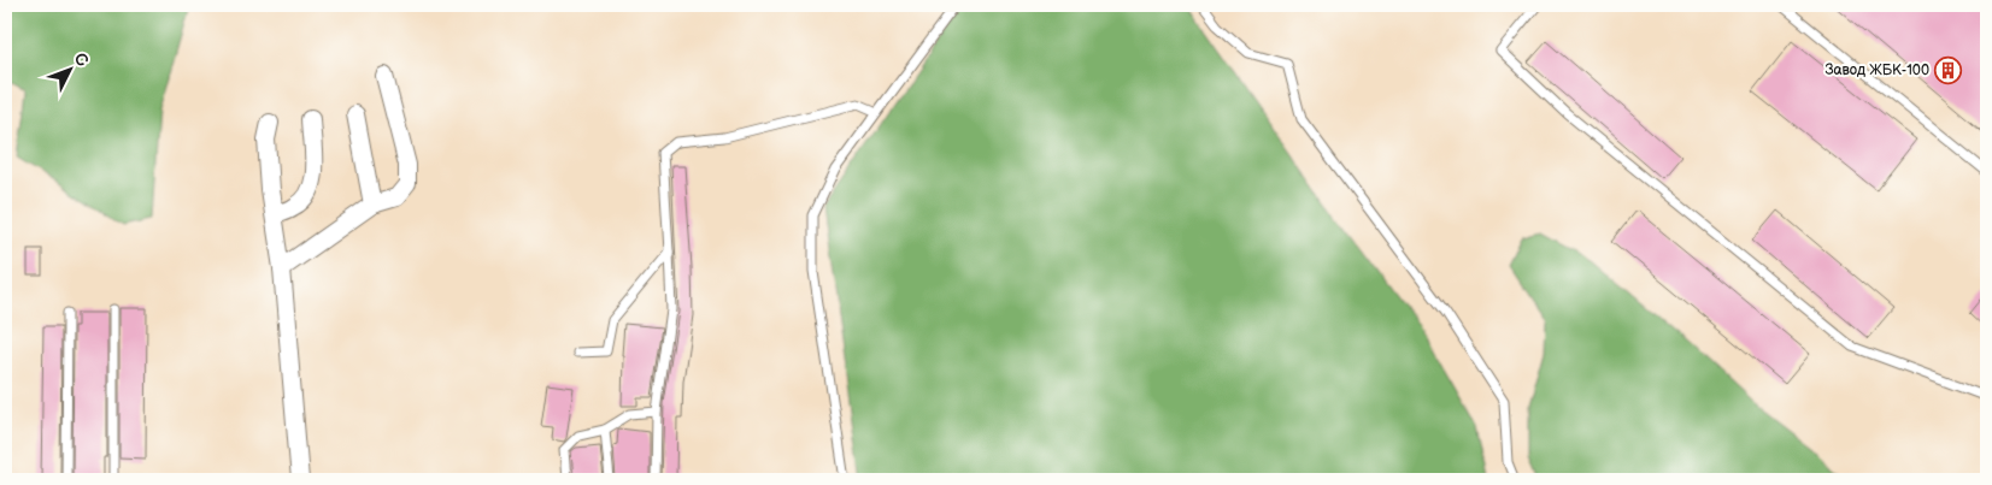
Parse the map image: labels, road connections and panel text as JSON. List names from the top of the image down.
{
  "places": {
    "building": ["Завод ЖБК-100"]
  },
  "north": "top right"
}
